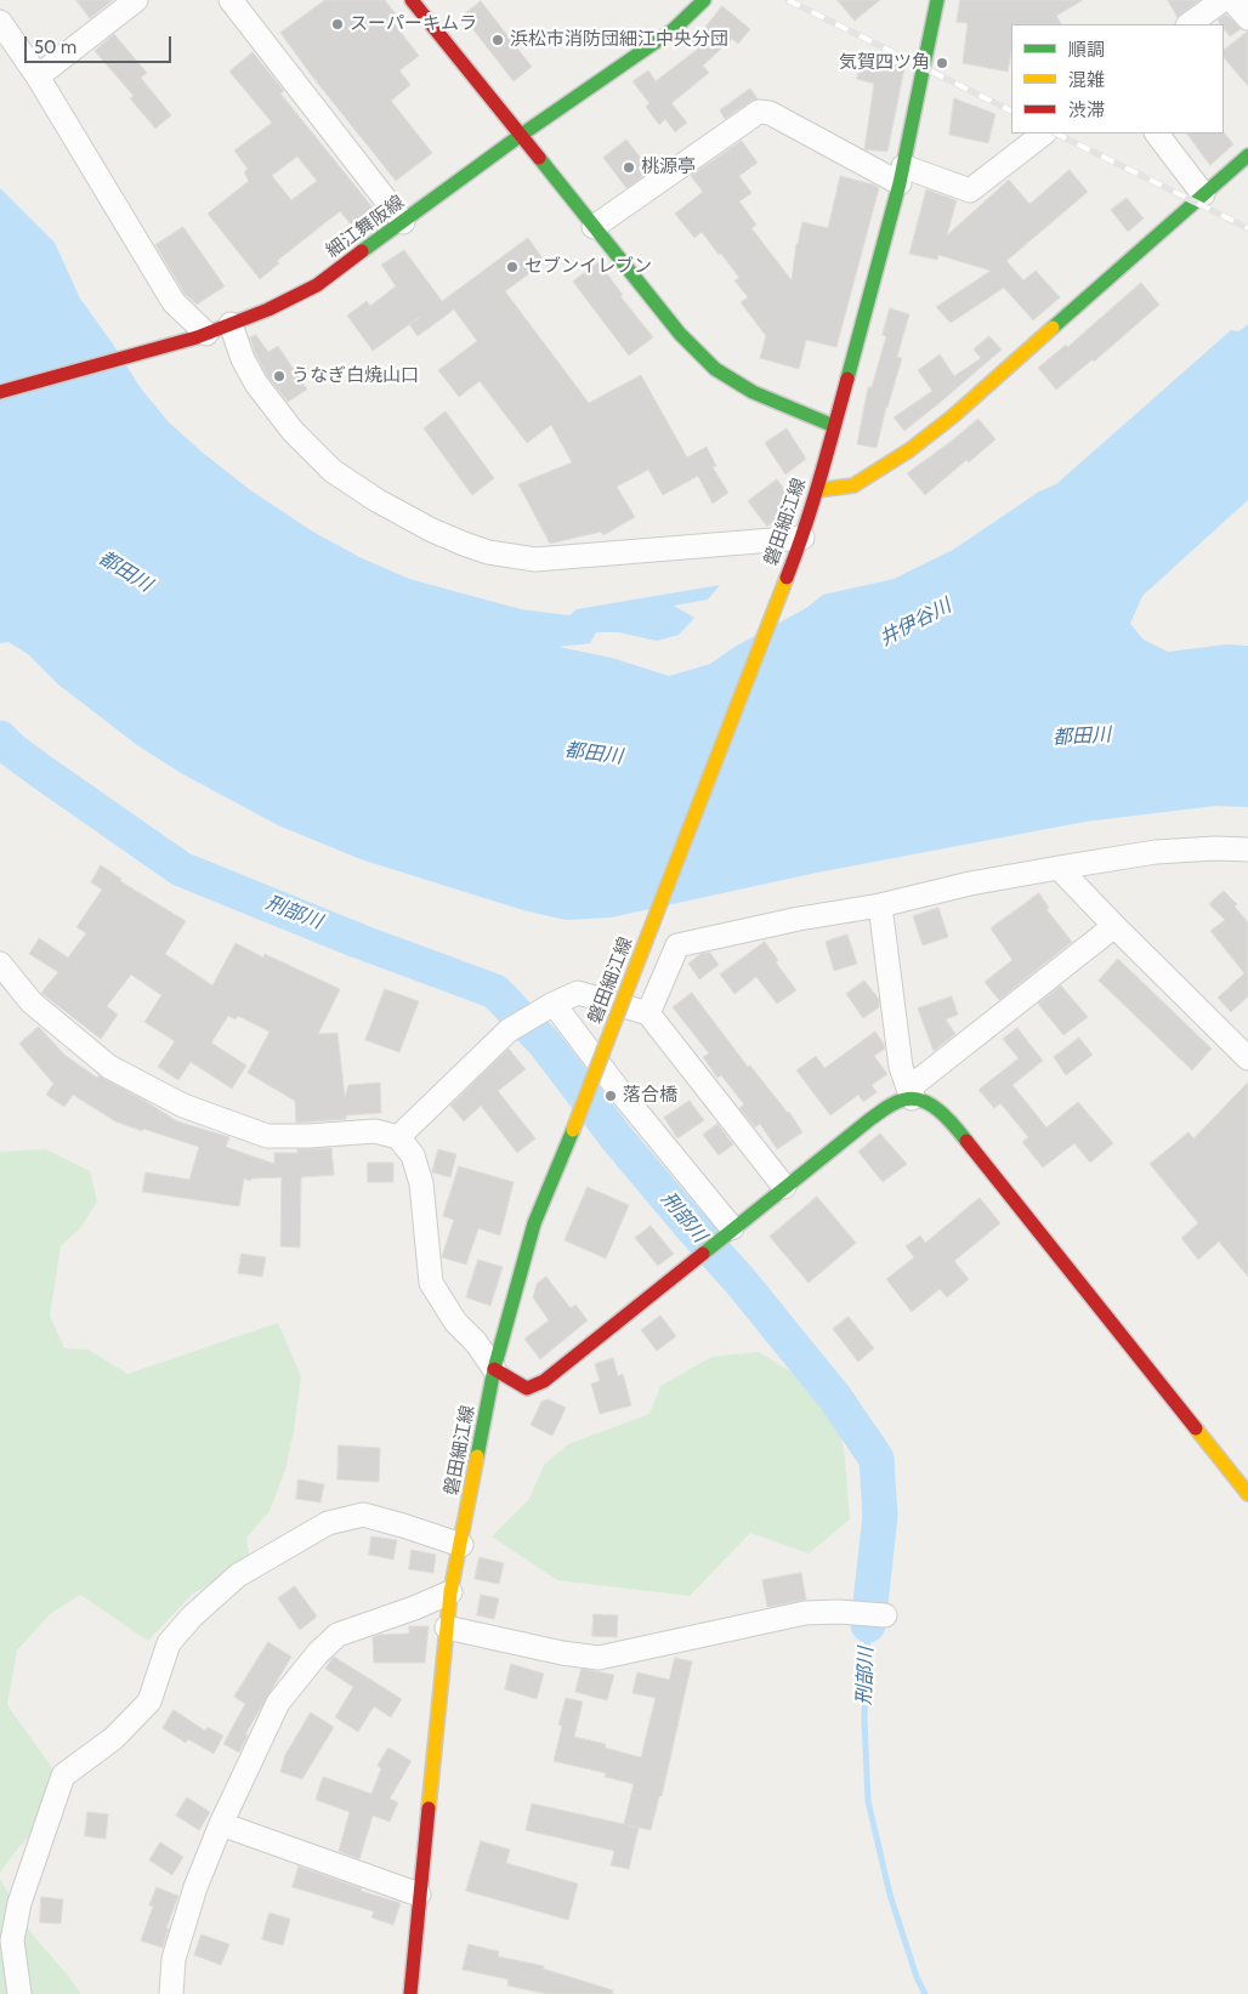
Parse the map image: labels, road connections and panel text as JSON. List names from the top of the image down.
{
  "streets": {
    "main road": ["細江舞阪線", "磐田細江線"]
  },
  "water": ["都田川", "井伊谷川", "刑部川"],
  "places": [
    "スーパーキムラ",
    "浜松市消防団細江中央分団",
    "気賀四ツ角",
    "桃源亭",
    "セブンイレブン",
    "うなぎ白焼山口",
    "落合橋"
  ],
  "legend": ["順調", "混雑", "渋滞"],
  "scale_bar": "50 m"
}
